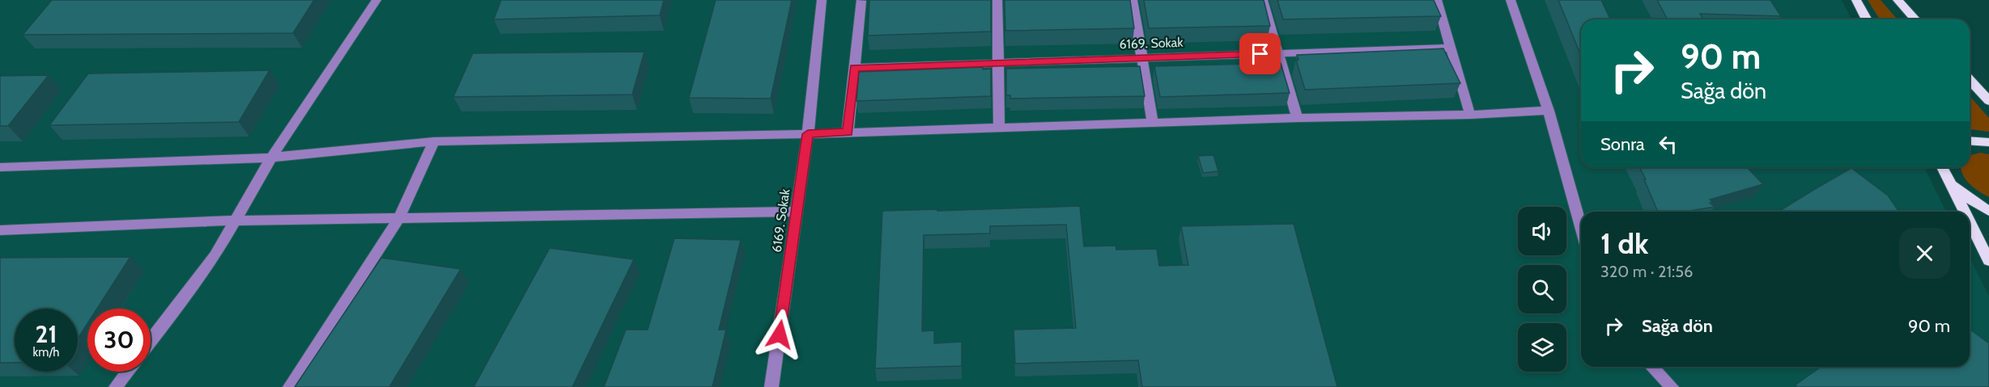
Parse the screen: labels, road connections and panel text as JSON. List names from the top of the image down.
{
  "streets": {
    "street": ["6169. Sokak"]
  },
  "page": {
    "turn": ["90 m", "Sağa dön"],
    "then": "Sonra",
    "heading": ["1 dk", "320 m · 21:56"],
    "list": [
      {
        "name": "Sağa dön",
        "value": "90 m"
      }
    ],
    "speed": "21 km/h",
    "limit": "30"
  }
}
